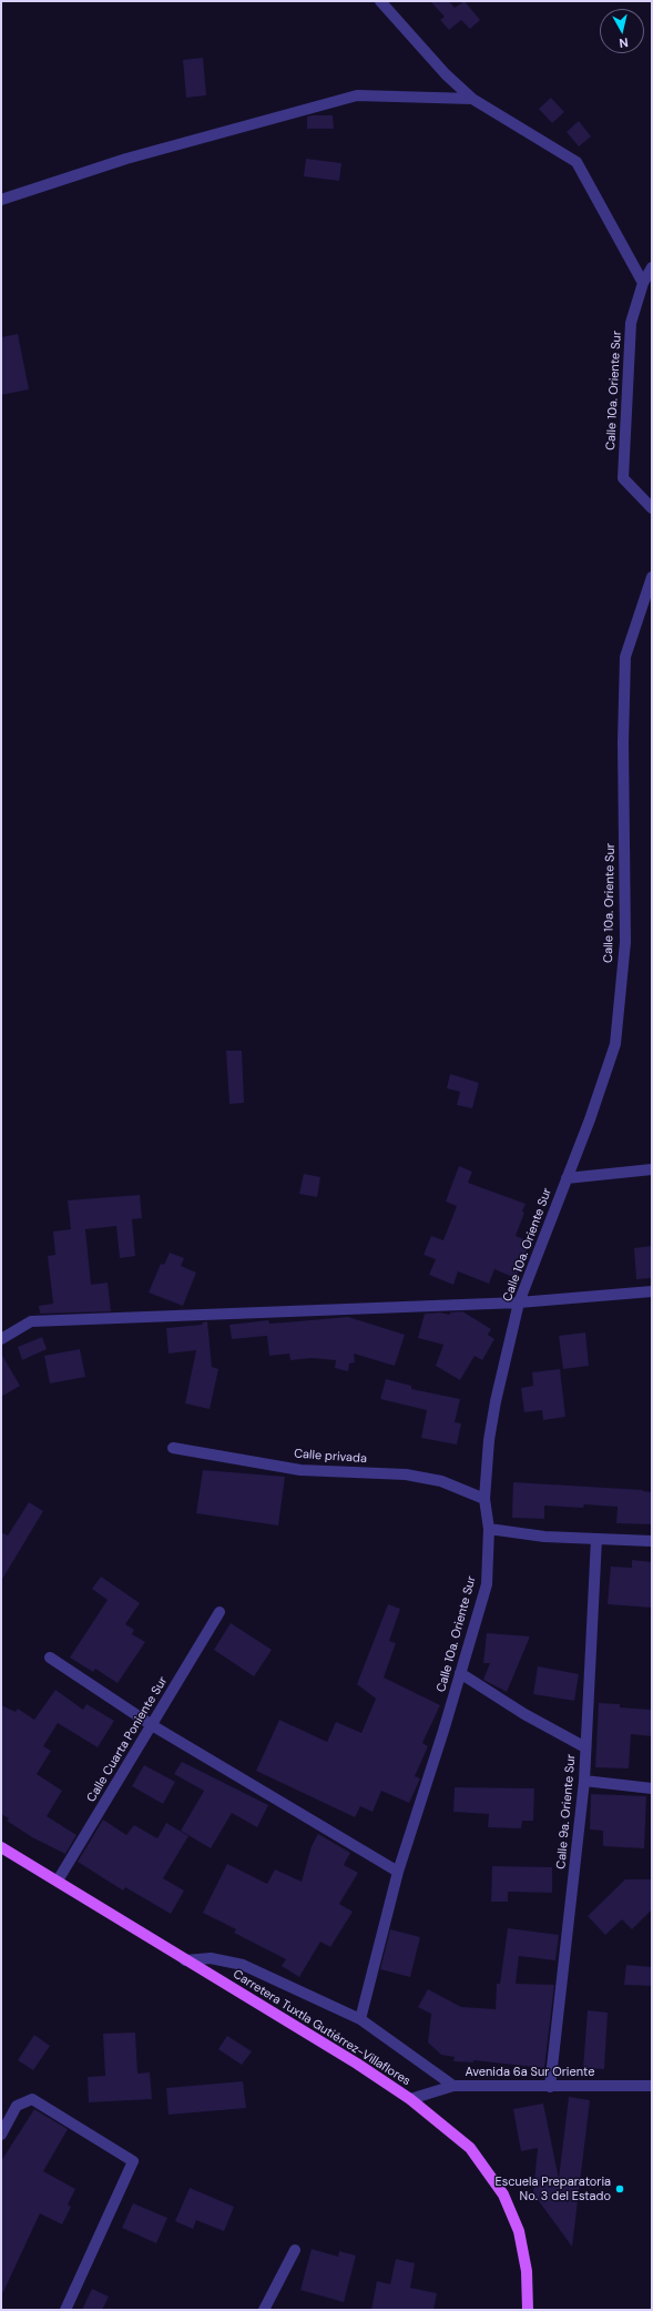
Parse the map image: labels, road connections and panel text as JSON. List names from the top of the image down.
{
  "streets": {
    "main road": ["Carretera Tuxtla Gutiérrez-Villaflores"],
    "street": [
      "Calle 10a. Oriente Sur",
      "Calle privada",
      "Calle Cuarta Poniente Sur",
      "Calle 9a. Oriente Sur",
      "Avenida 6a Sur Oriente"
    ]
  },
  "crossings": [
    ["Calle 10a. Oriente Sur", "Calle privada"],
    ["Calle Cuarta Poniente Sur", "Carretera Tuxtla Gutiérrez-Villaflores"],
    ["Calle 9a. Oriente Sur", "Avenida 6a Sur Oriente"],
    ["Carretera Tuxtla Gutiérrez-Villaflores", "Avenida 6a Sur Oriente"]
  ],
  "places": ["Escuela Preparatoria No. 3 del Estado"],
  "north": "bottom"
}
